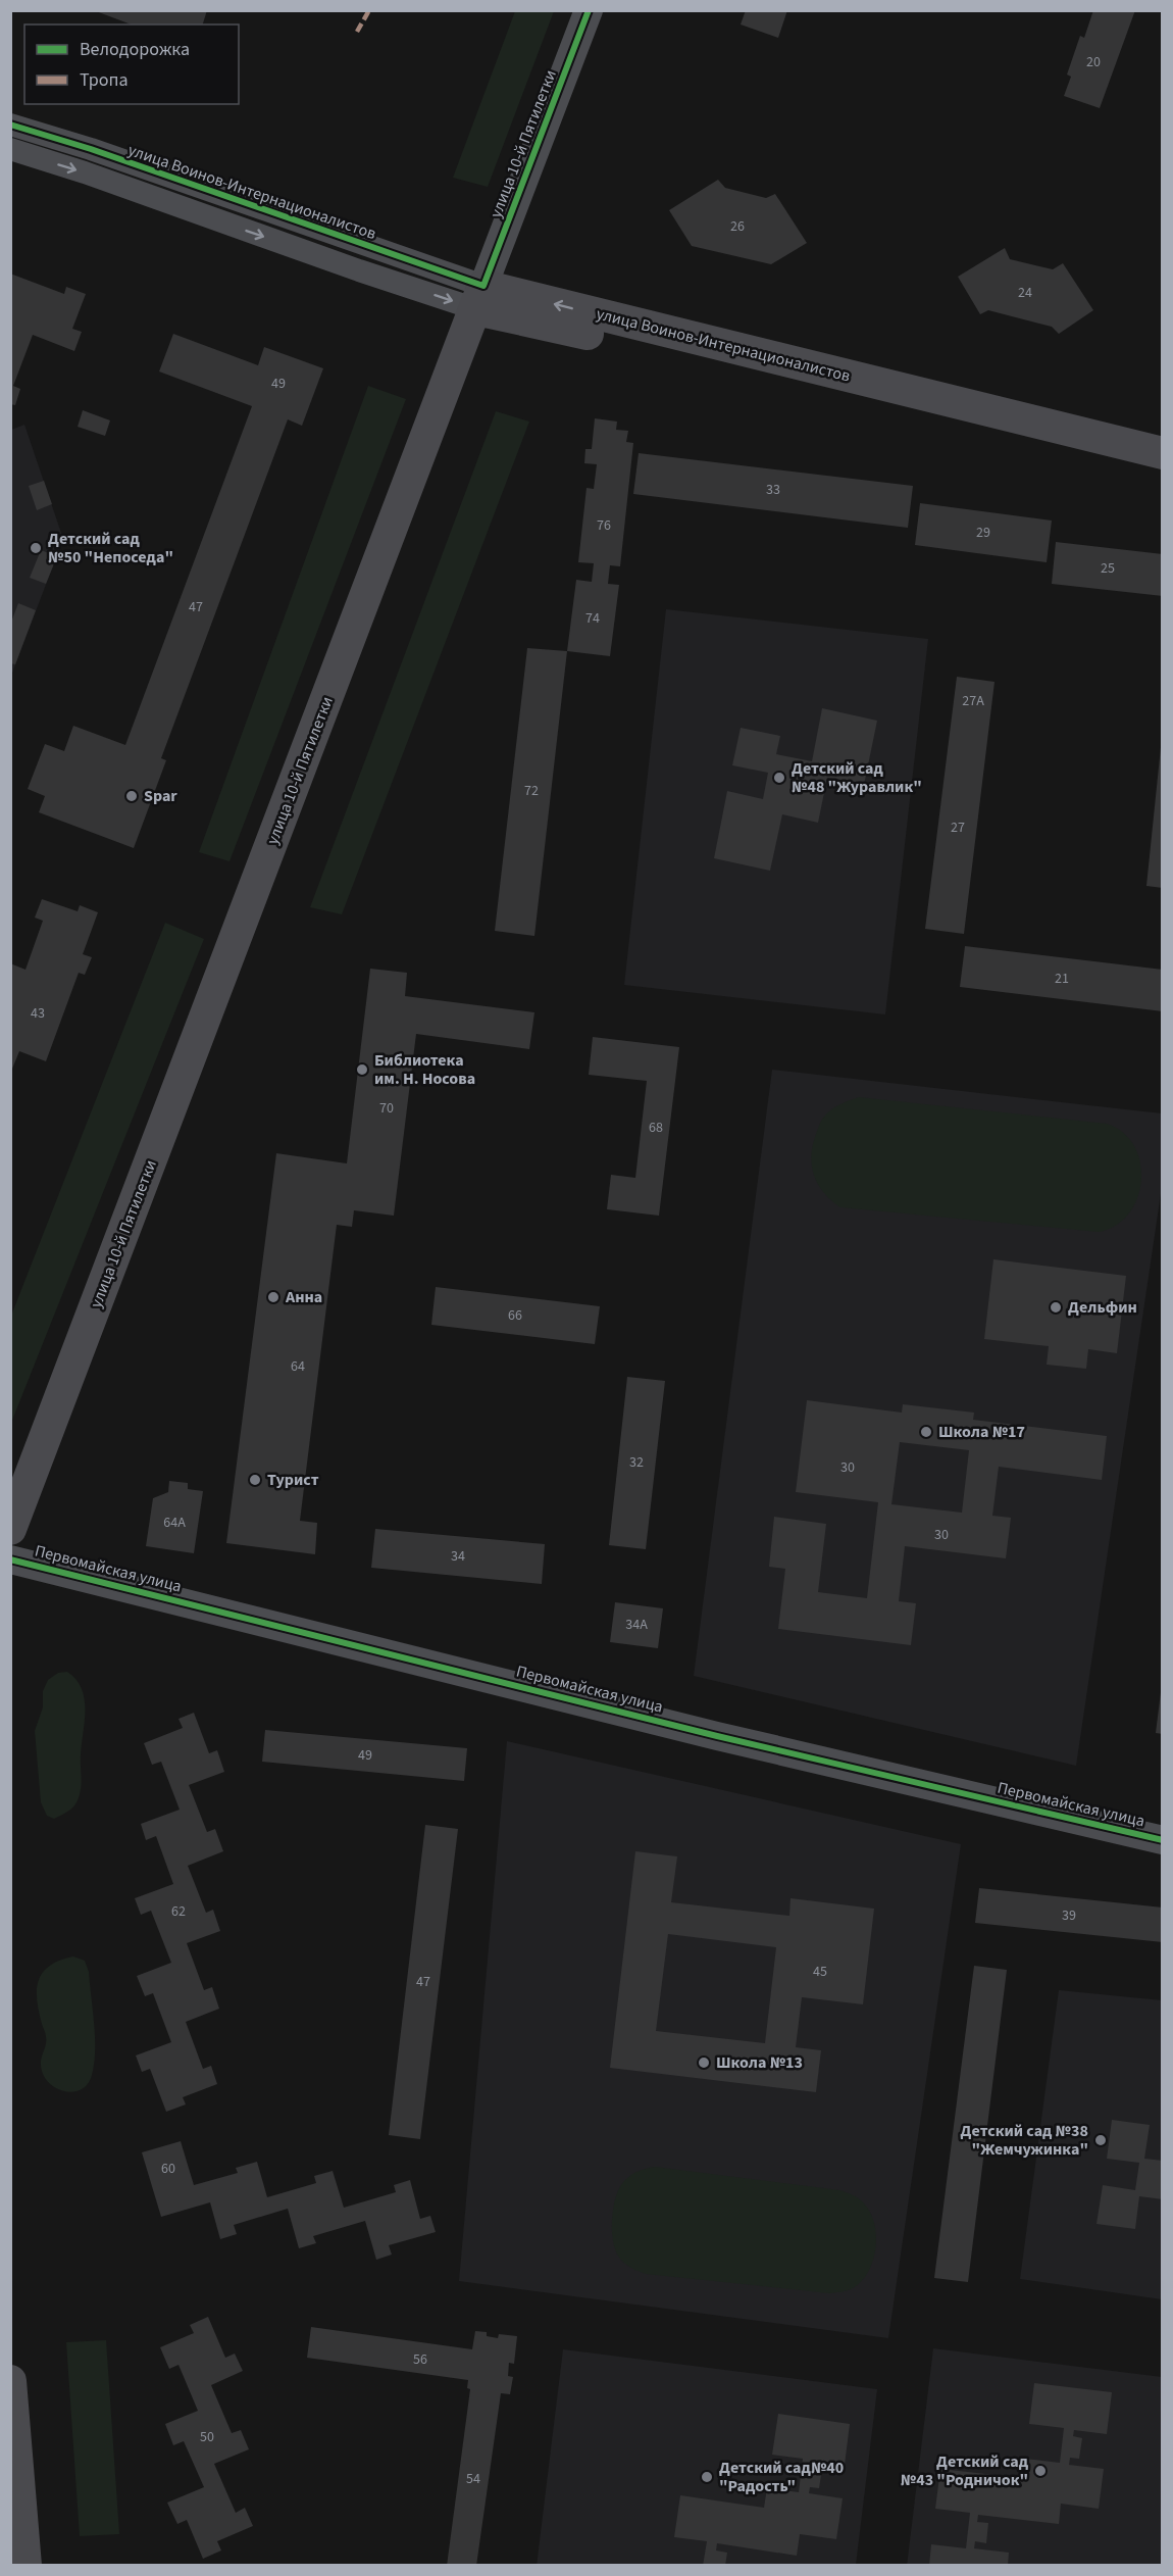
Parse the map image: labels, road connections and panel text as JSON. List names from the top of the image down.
{
  "streets": {
    "main road": ["улица 10-й Пятилетки", "улица Воинов-Интернационалистов"],
    "street": ["Первомайская улица"]
  },
  "crossings": [
    ["улица 10-й Пятилетки", "улица Воинов-Интернационалистов"]
  ],
  "places": [
    "Детский сад №50 \"Непоседа\"",
    "Детский сад №48 \"Журавлик\"",
    "Spar",
    "Библиотека им. Н. Носова",
    "Анна",
    "Дельфин",
    "Школа №17",
    "Турист",
    "Школа №13",
    "Детский сад №38 \"Жемчужинка\"",
    "Детский сад №43 \"Родничок\"",
    "Детский сад№40 \"Радость\""
  ],
  "house_numbers": [
    "20",
    "26",
    "24",
    "49",
    "33",
    "76",
    "29",
    "25",
    "47",
    "74",
    "27А",
    "72",
    "27",
    "21",
    "43",
    "70",
    "68",
    "66",
    "64",
    "32",
    "30",
    "64А",
    "30",
    "34",
    "34А",
    "49",
    "62",
    "39",
    "45",
    "47",
    "60",
    "56",
    "50",
    "54"
  ],
  "legend": ["Велодорожка", "Тропа"]
}
